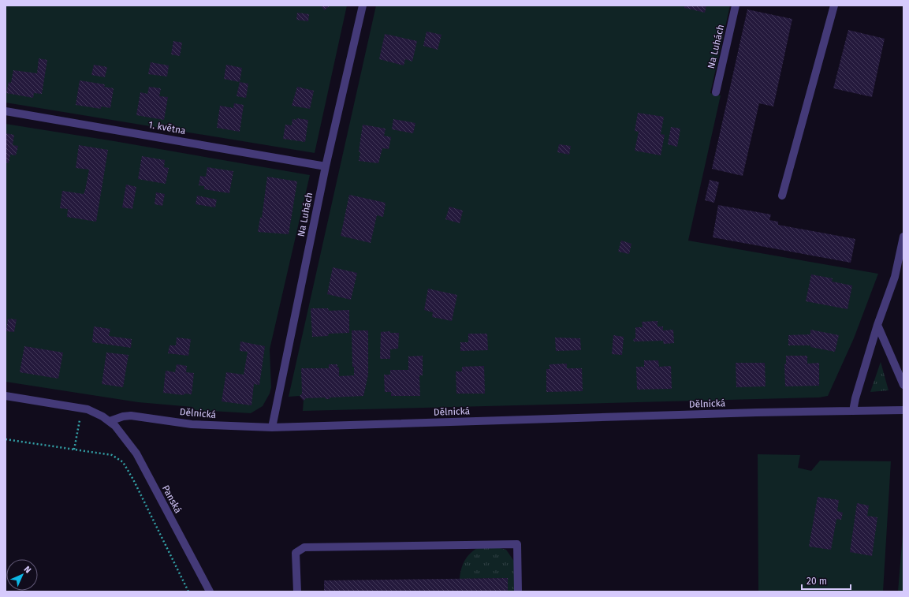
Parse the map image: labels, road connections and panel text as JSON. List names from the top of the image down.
{
  "streets": {
    "street": [
      "Na Luhách",
      "1. května",
      "Dělnická",
      "Panská"
    ]
  },
  "crossings": [
    ["Na Luhách", "1. května"],
    ["Na Luhách", "Dělnická"],
    ["Dělnická", "Panská"]
  ],
  "scale_bar": "20 m",
  "north": "top right"
}
